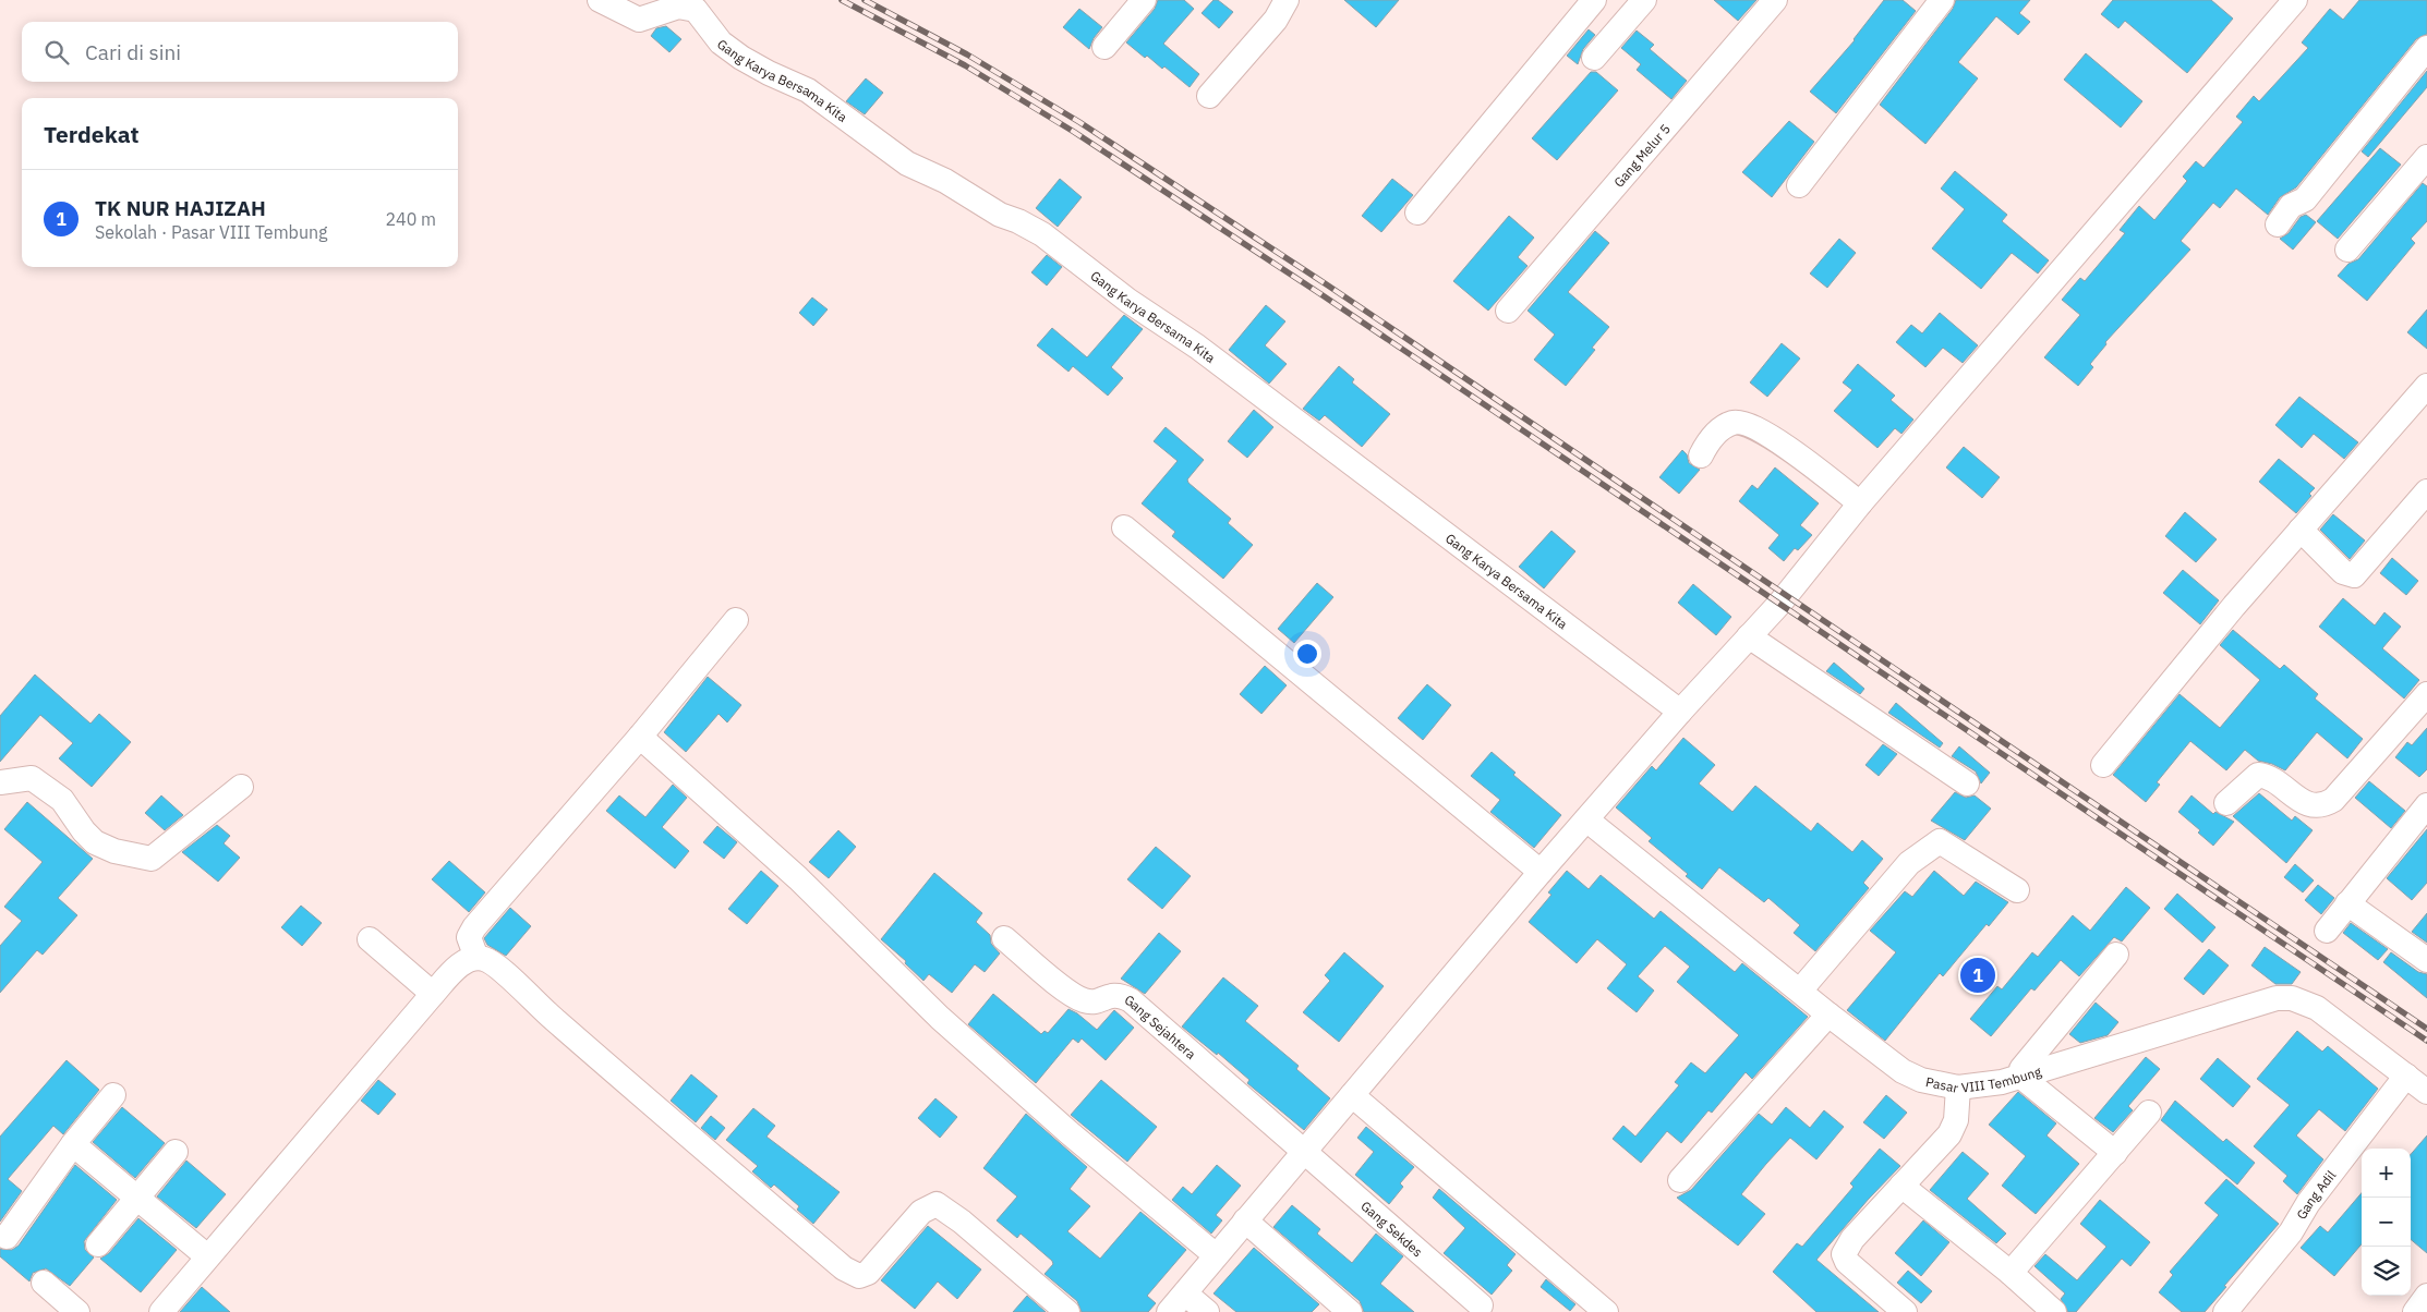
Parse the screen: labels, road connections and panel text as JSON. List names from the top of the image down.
{
  "streets": {
    "street": [
      "Gang Karya Bersama Kita",
      "Gang Melur 5",
      "Gang Sejahtera",
      "Pasar VIII Tembung",
      "Gang Adil",
      "Gang Sekdes"
    ]
  },
  "crossings": [
    ["Gang Sejahtera", "Gang Sekdes"],
    ["Pasar VIII Tembung", "Gang Adil"]
  ],
  "page": {
    "search": "Cari di sini",
    "heading": "Terdekat",
    "list": [
      {
        "mark": "1",
        "name": "TK NUR HAJIZAH",
        "note": "Sekolah · Pasar VIII Tembung",
        "value": "240 m"
      }
    ],
    "pins": "1",
    "map_buttons": ["+", "−"]
  }
}
